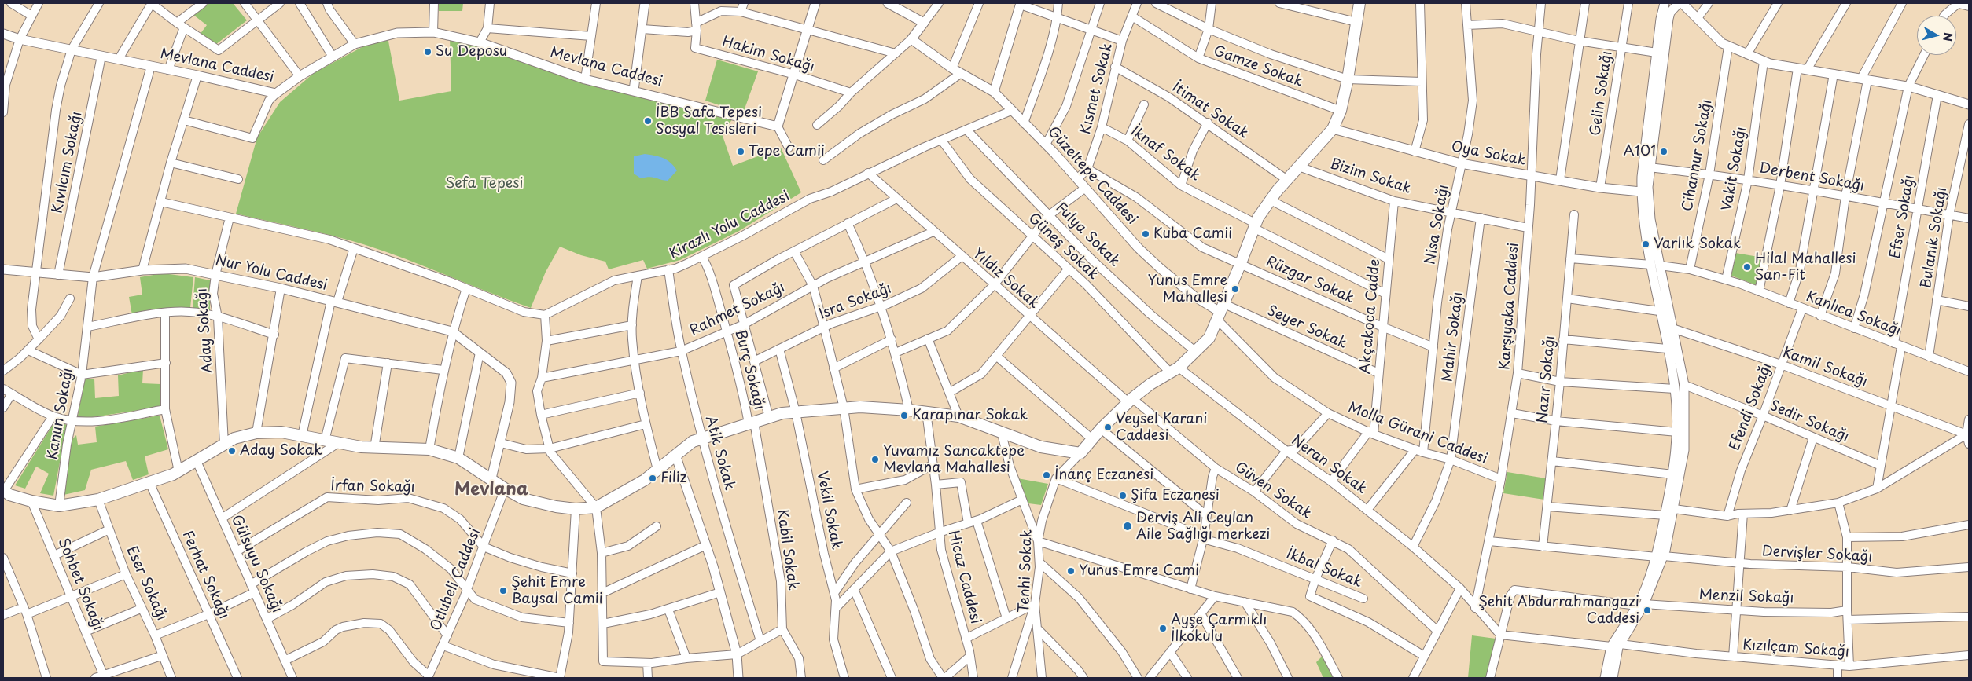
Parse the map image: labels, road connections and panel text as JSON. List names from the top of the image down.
{
  "streets": {
    "street": [
      "Hakim Sokağı",
      "Mevlana Caddesi",
      "Gamze Sokak",
      "Kısmet Sokak",
      "Gelin Sokağı",
      "İtimat Sokak",
      "İknaf Sokak",
      "Oya Sokak",
      "Cihannur Sokağı",
      "Kıvılcım Sokağı",
      "Vakit Sokağı",
      "Güzeltepe Caddesi",
      "Bizim Sokak",
      "Derbent Sokağı",
      "Efser Sokağı",
      "Nisa Sokağı",
      "Kirazlı Yolu Caddesi",
      "Fulya Sokak",
      "Bulanık Sokağı",
      "Güneş Sokak",
      "Nur Yolu Caddesi",
      "Yıldız Sokak",
      "Rüzgar Sokak",
      "İsra Sokağı",
      "Karşıyaka Caddesi",
      "Rahmet Sokağı",
      "Kanlıca Sokağı",
      "Akçakoca Cadde",
      "Seyer Sokak",
      "Aday Sokağı",
      "Mahir Sokağı",
      "Kamil Sokağı",
      "Burç Sokağı",
      "Nazır Sokağı",
      "Efendi Sokağı",
      "Kanun Sokağı",
      "Sedir Sokağı",
      "Molla Gürani Caddesi",
      "Atik Sokak",
      "Neran Sokak",
      "İrfan Sokağı",
      "Güven Sokak",
      "Vekil Sokak",
      "Kabil Sokak",
      "Dervişler Sokağı",
      "Gülsuyu Sokağı",
      "İkbal Sokak",
      "Tenhi Sokak",
      "Ferhat Sokağı",
      "Hicaz Caddesi",
      "Otlubeli Caddesi",
      "Eser Sokağı",
      "Sohbet Sokağı",
      "Menzil Sokağı",
      "Kızılçam Sokağı"
    ]
  },
  "crossings": [
    ["Mevlana Caddesi", "Kıvılcım Sokağı"],
    ["Mevlana Caddesi", "Kanun Sokağı"],
    ["Kısmet Sokak", "İtimat Sokak"],
    ["Kısmet Sokak", "İknaf Sokak"],
    ["Kısmet Sokak", "Güzeltepe Caddesi"],
    ["Kısmet Sokak", "Rüzgar Sokak"],
    ["Gelin Sokağı", "Oya Sokak"],
    ["İknaf Sokak", "Akçakoca Cadde"],
    ["Oya Sokak", "Nisa Sokağı"],
    ["Oya Sokak", "Karşıyaka Caddesi"],
    ["Cihannur Sokağı", "Derbent Sokağı"],
    ["Cihannur Sokağı", "Kanlıca Sokağı"],
    ["Kıvılcım Sokağı", "Nur Yolu Caddesi"],
    ["Vakit Sokağı", "Derbent Sokağı"],
    ["Vakit Sokağı", "Kanlıca Sokağı"],
    ["Güzeltepe Caddesi", "Kirazlı Yolu Caddesi"],
    ["Güzeltepe Caddesi", "Seyer Sokak"],
    ["Güzeltepe Caddesi", "Molla Gürani Caddesi"],
    ["Bizim Sokak", "Nisa Sokağı"],
    ["Bizim Sokak", "Karşıyaka Caddesi"],
    ["Bizim Sokak", "Akçakoca Cadde"],
    ["Bizim Sokak", "Mahir Sokağı"],
    ["Derbent Sokağı", "Efser Sokağı"],
    ["Derbent Sokağı", "Bulanık Sokağı"],
    ["Efser Sokağı", "Kanlıca Sokağı"],
    ["Efser Sokağı", "Kamil Sokağı"],
    ["Efser Sokağı", "Sedir Sokağı"],
    ["Nisa Sokağı", "Rüzgar Sokak"],
    ["Nisa Sokağı", "Molla Gürani Caddesi"],
    ["Kirazlı Yolu Caddesi", "Fulya Sokak"],
    ["Kirazlı Yolu Caddesi", "Güneş Sokak"],
    ["Kirazlı Yolu Caddesi", "Yıldız Sokak"],
    ["Kirazlı Yolu Caddesi", "Burç Sokağı"],
    ["Kirazlı Yolu Caddesi", "Atik Sokak"],
    ["Bulanık Sokağı", "Kanlıca Sokağı"],
    ["Güneş Sokak", "Neran Sokak"],
    ["Nur Yolu Caddesi", "Aday Sokağı"],
    ["Nur Yolu Caddesi", "Kanun Sokağı"],
    ["Yıldız Sokak", "İsra Sokağı"],
    ["Yıldız Sokak", "Rahmet Sokağı"],
    ["Yıldız Sokak", "Güven Sokak"],
    ["Rüzgar Sokak", "Akçakoca Cadde"],
    ["İsra Sokağı", "Vekil Sokak"],
    ["Karşıyaka Caddesi", "Molla Gürani Caddesi"],
    ["Karşıyaka Caddesi", "Neran Sokak"],
    ["Karşıyaka Caddesi", "Dervişler Sokağı"],
    ["Rahmet Sokağı", "Burç Sokağı"],
    ["Rahmet Sokağı", "Atik Sokak"],
    ["Kanlıca Sokağı", "Nazır Sokağı"],
    ["Kanlıca Sokağı", "Efendi Sokağı"],
    ["Akçakoca Cadde", "Seyer Sokak"],
    ["Akçakoca Cadde", "Molla Gürani Caddesi"],
    ["Seyer Sokak", "Molla Gürani Caddesi"],
    ["Mahir Sokağı", "Molla Gürani Caddesi"],
    ["Mahir Sokağı", "Neran Sokak"],
    ["Kamil Sokağı", "Efendi Sokağı"],
    ["Burç Sokağı", "Kabil Sokak"],
    ["Nazır Sokağı", "Dervişler Sokağı"],
    ["Efendi Sokağı", "Sedir Sokağı"],
    ["Neran Sokak", "Menzil Sokağı"],
    ["İrfan Sokağı", "Gülsuyu Sokağı"],
    ["İrfan Sokağı", "Otlubeli Caddesi"],
    ["İkbal Sokak", "Tenhi Sokak"]
  ],
  "districts": ["Mevlana"],
  "parks": ["Sefa Tepesi"],
  "places": [
    "Su Deposu",
    "İBB Safa Tepesi Sosyal Tesisleri",
    "Tepe Camii",
    "A101",
    "Kuba Camii",
    "Varlık Sokak",
    "Hilal Mahallesi San-Fit",
    "Yunus Emre Mahallesi",
    "Karapınar Sokak",
    "Veysel Karani Caddesi",
    "Aday Sokak",
    "Yuvamız Sancaktepe Mevlana Mahallesi",
    "İnanç Eczanesi",
    "Filiz",
    "Şifa Eczanesi",
    "Derviş Ali Ceylan Aile Sağlığı merkezi",
    "Yunus Emre Cami",
    "Şehit Emre Baysal Camii",
    "Şehit Abdurrahmangazi Caddesi",
    "Ayşe Çarmıklı İlkokulu"
  ],
  "north": "right"
}
